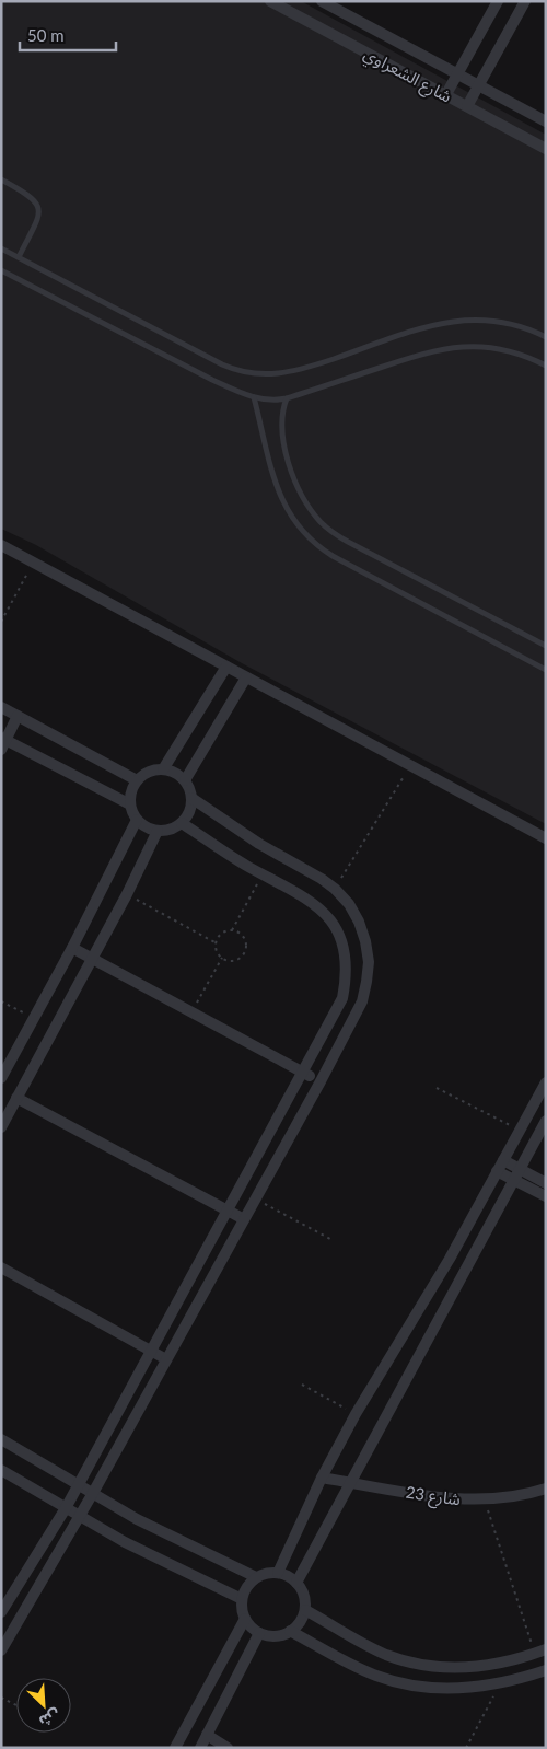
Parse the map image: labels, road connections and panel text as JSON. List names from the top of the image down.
{
  "streets": {
    "street": ["شارع الشعراوي", "شارع 23"]
  },
  "scale_bar": "50 m",
  "north": "bottom right"
}
